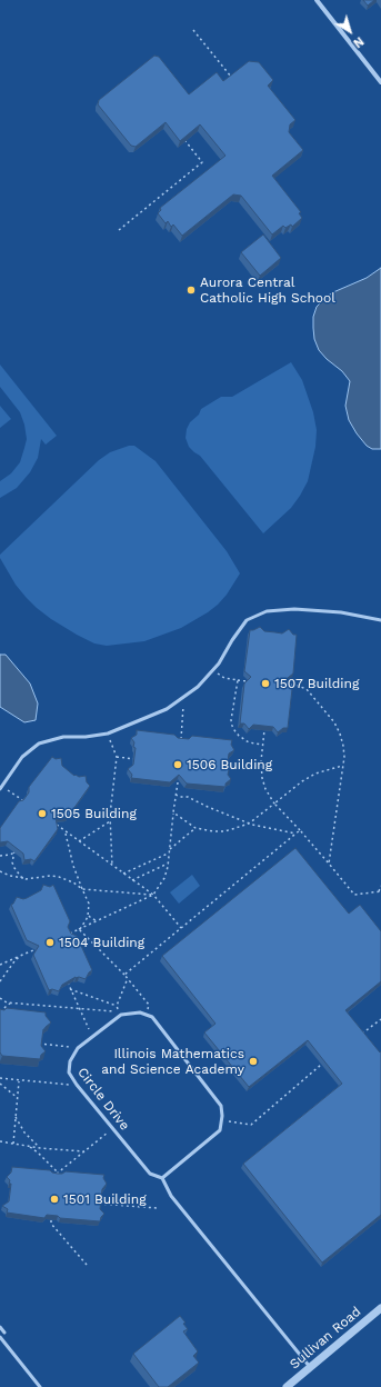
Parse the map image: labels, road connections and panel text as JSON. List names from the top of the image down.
{
  "streets": {
    "street": ["Sullivan Road"],
    "lane": ["Circle Drive"]
  },
  "places": [
    "Aurora Central Catholic High School",
    "1507 Building",
    "1506 Building",
    "1505 Building",
    "1504 Building",
    "Illinois Mathematics and Science Academy",
    "1501 Building"
  ],
  "north": "bottom right"
}
